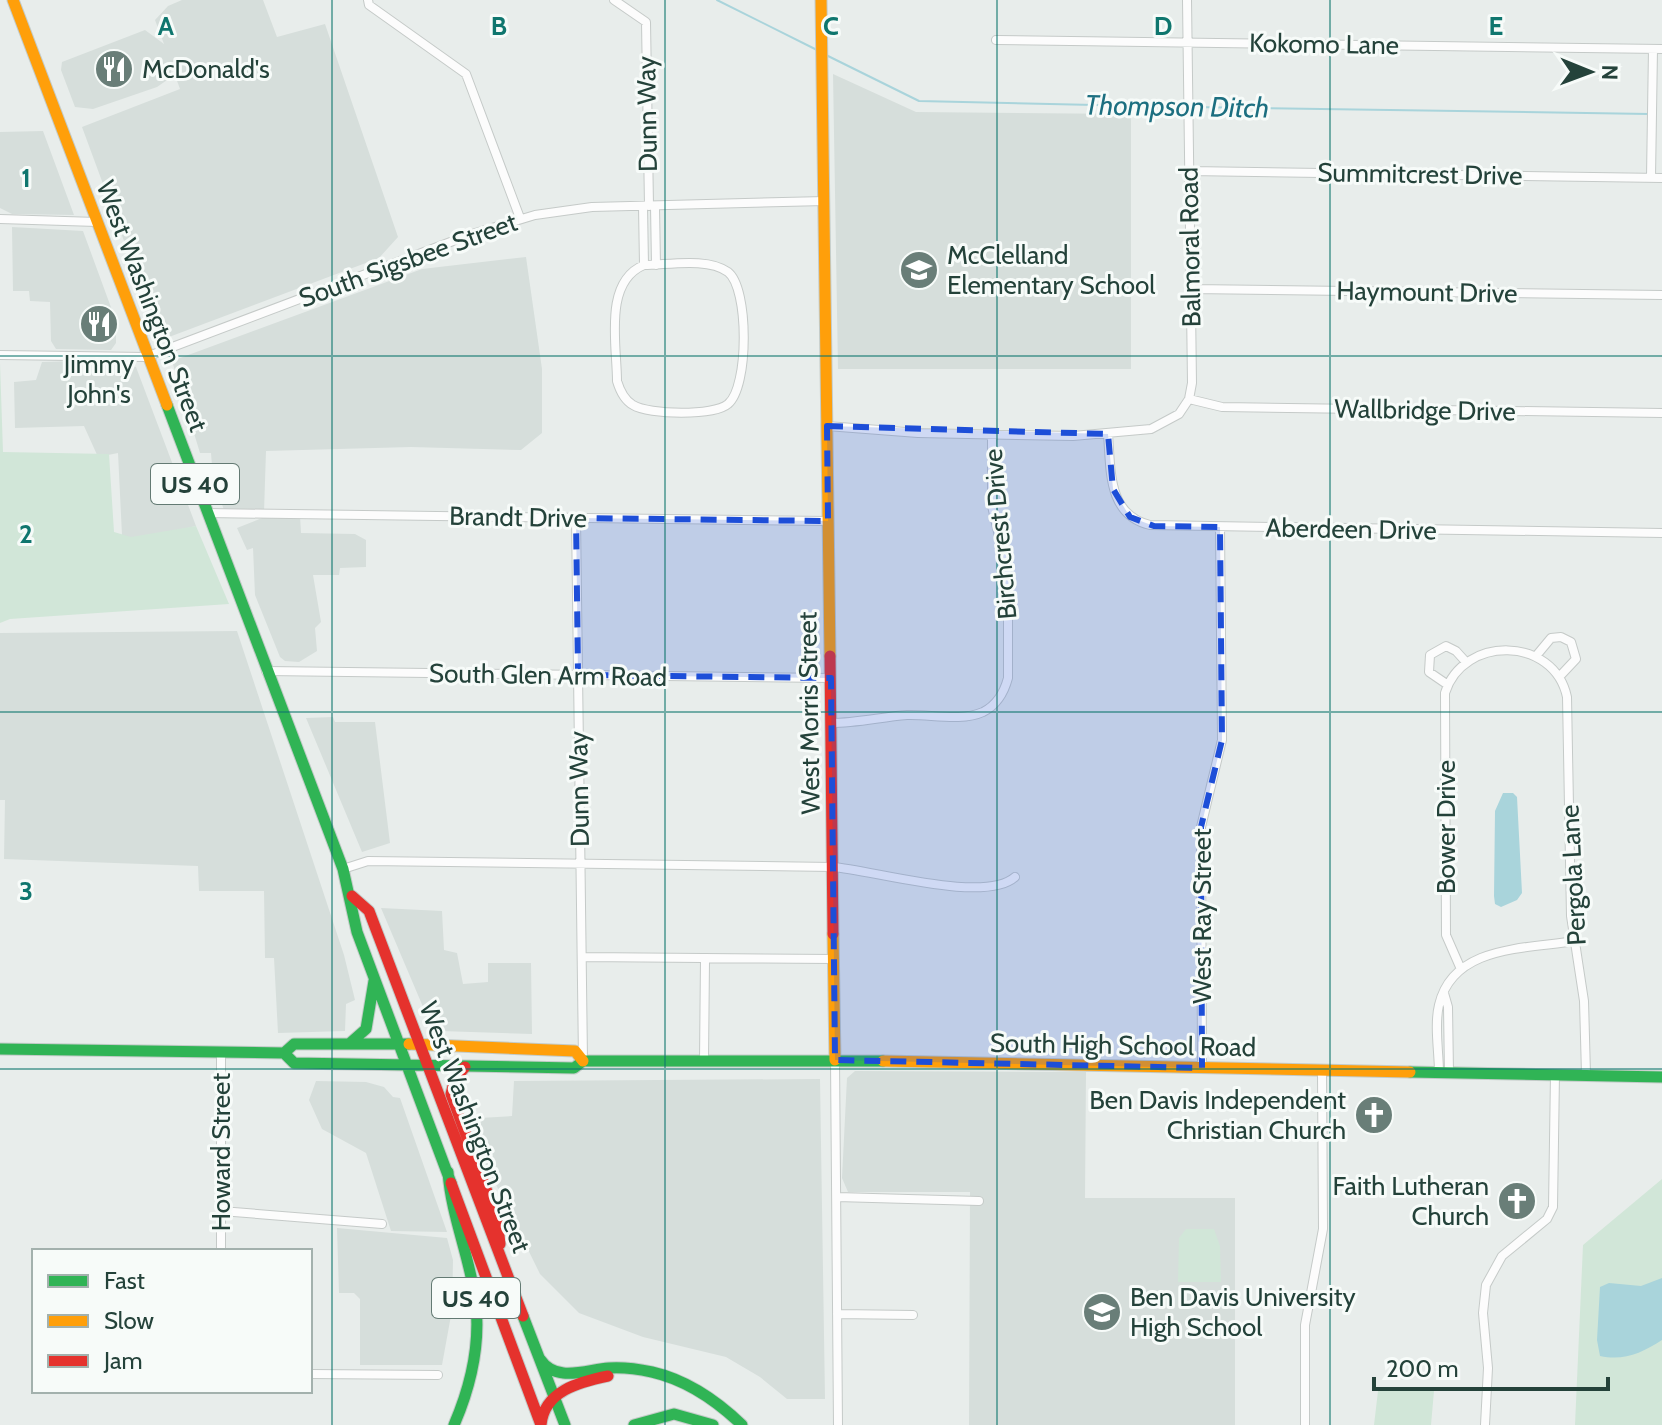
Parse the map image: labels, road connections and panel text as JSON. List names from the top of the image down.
{
  "streets": {
    "main road": [
      "West Washington Street",
      "US 40",
      "West Morris Street",
      "South High School Road"
    ],
    "street": [
      "Kokomo Lane",
      "Dunn Way",
      "Summitcrest Drive",
      "Balmoral Road",
      "South Sigsbee Street",
      "Haymount Drive",
      "Wallbridge Drive",
      "Brandt Drive",
      "Aberdeen Drive",
      "Birchcrest Drive",
      "South Glen Arm Road",
      "Bower Drive",
      "Pergola Lane",
      "West Ray Street",
      "Howard Street"
    ]
  },
  "crossings": [
    ["Kokomo Lane", "Balmoral Road"],
    ["Dunn Way", "South Sigsbee Street"],
    ["Dunn Way", "Brandt Drive"],
    ["Dunn Way", "South Glen Arm Road"],
    ["Dunn Way", "South High School Road"],
    ["Summitcrest Drive", "Balmoral Road"],
    ["Balmoral Road", "Haymount Drive"],
    ["Balmoral Road", "Wallbridge Drive"],
    ["South Sigsbee Street", "West Washington Street"],
    ["South Sigsbee Street", "West Morris Street"],
    ["West Washington Street", "US 40"],
    ["West Washington Street", "Brandt Drive"],
    ["West Washington Street", "South Glen Arm Road"],
    ["West Washington Street", "South High School Road"],
    ["Brandt Drive", "West Morris Street"],
    ["Aberdeen Drive", "West Ray Street"],
    ["Birchcrest Drive", "West Morris Street"],
    ["South Glen Arm Road", "West Morris Street"],
    ["West Morris Street", "South High School Road"],
    ["Pergola Lane", "South High School Road"],
    ["West Ray Street", "South High School Road"],
    ["South High School Road", "Howard Street"]
  ],
  "water": ["Thompson Ditch"],
  "places": {
    "restaurant": ["McDonald's", "Jimmy John's"],
    "school or university": ["McClelland Elementary School", "Ben Davis University High School"],
    "church": ["Ben Davis Independent Christian Church", "Faith Lutheran Church"]
  },
  "legend": ["Fast", "Slow", "Jam"],
  "scale_bar": "200 m",
  "north": "right",
  "grid": {
    "columns": [
      "A",
      "B",
      "C",
      "D",
      "E"
    ],
    "rows": ["1", "2", "3"]
  }
}
